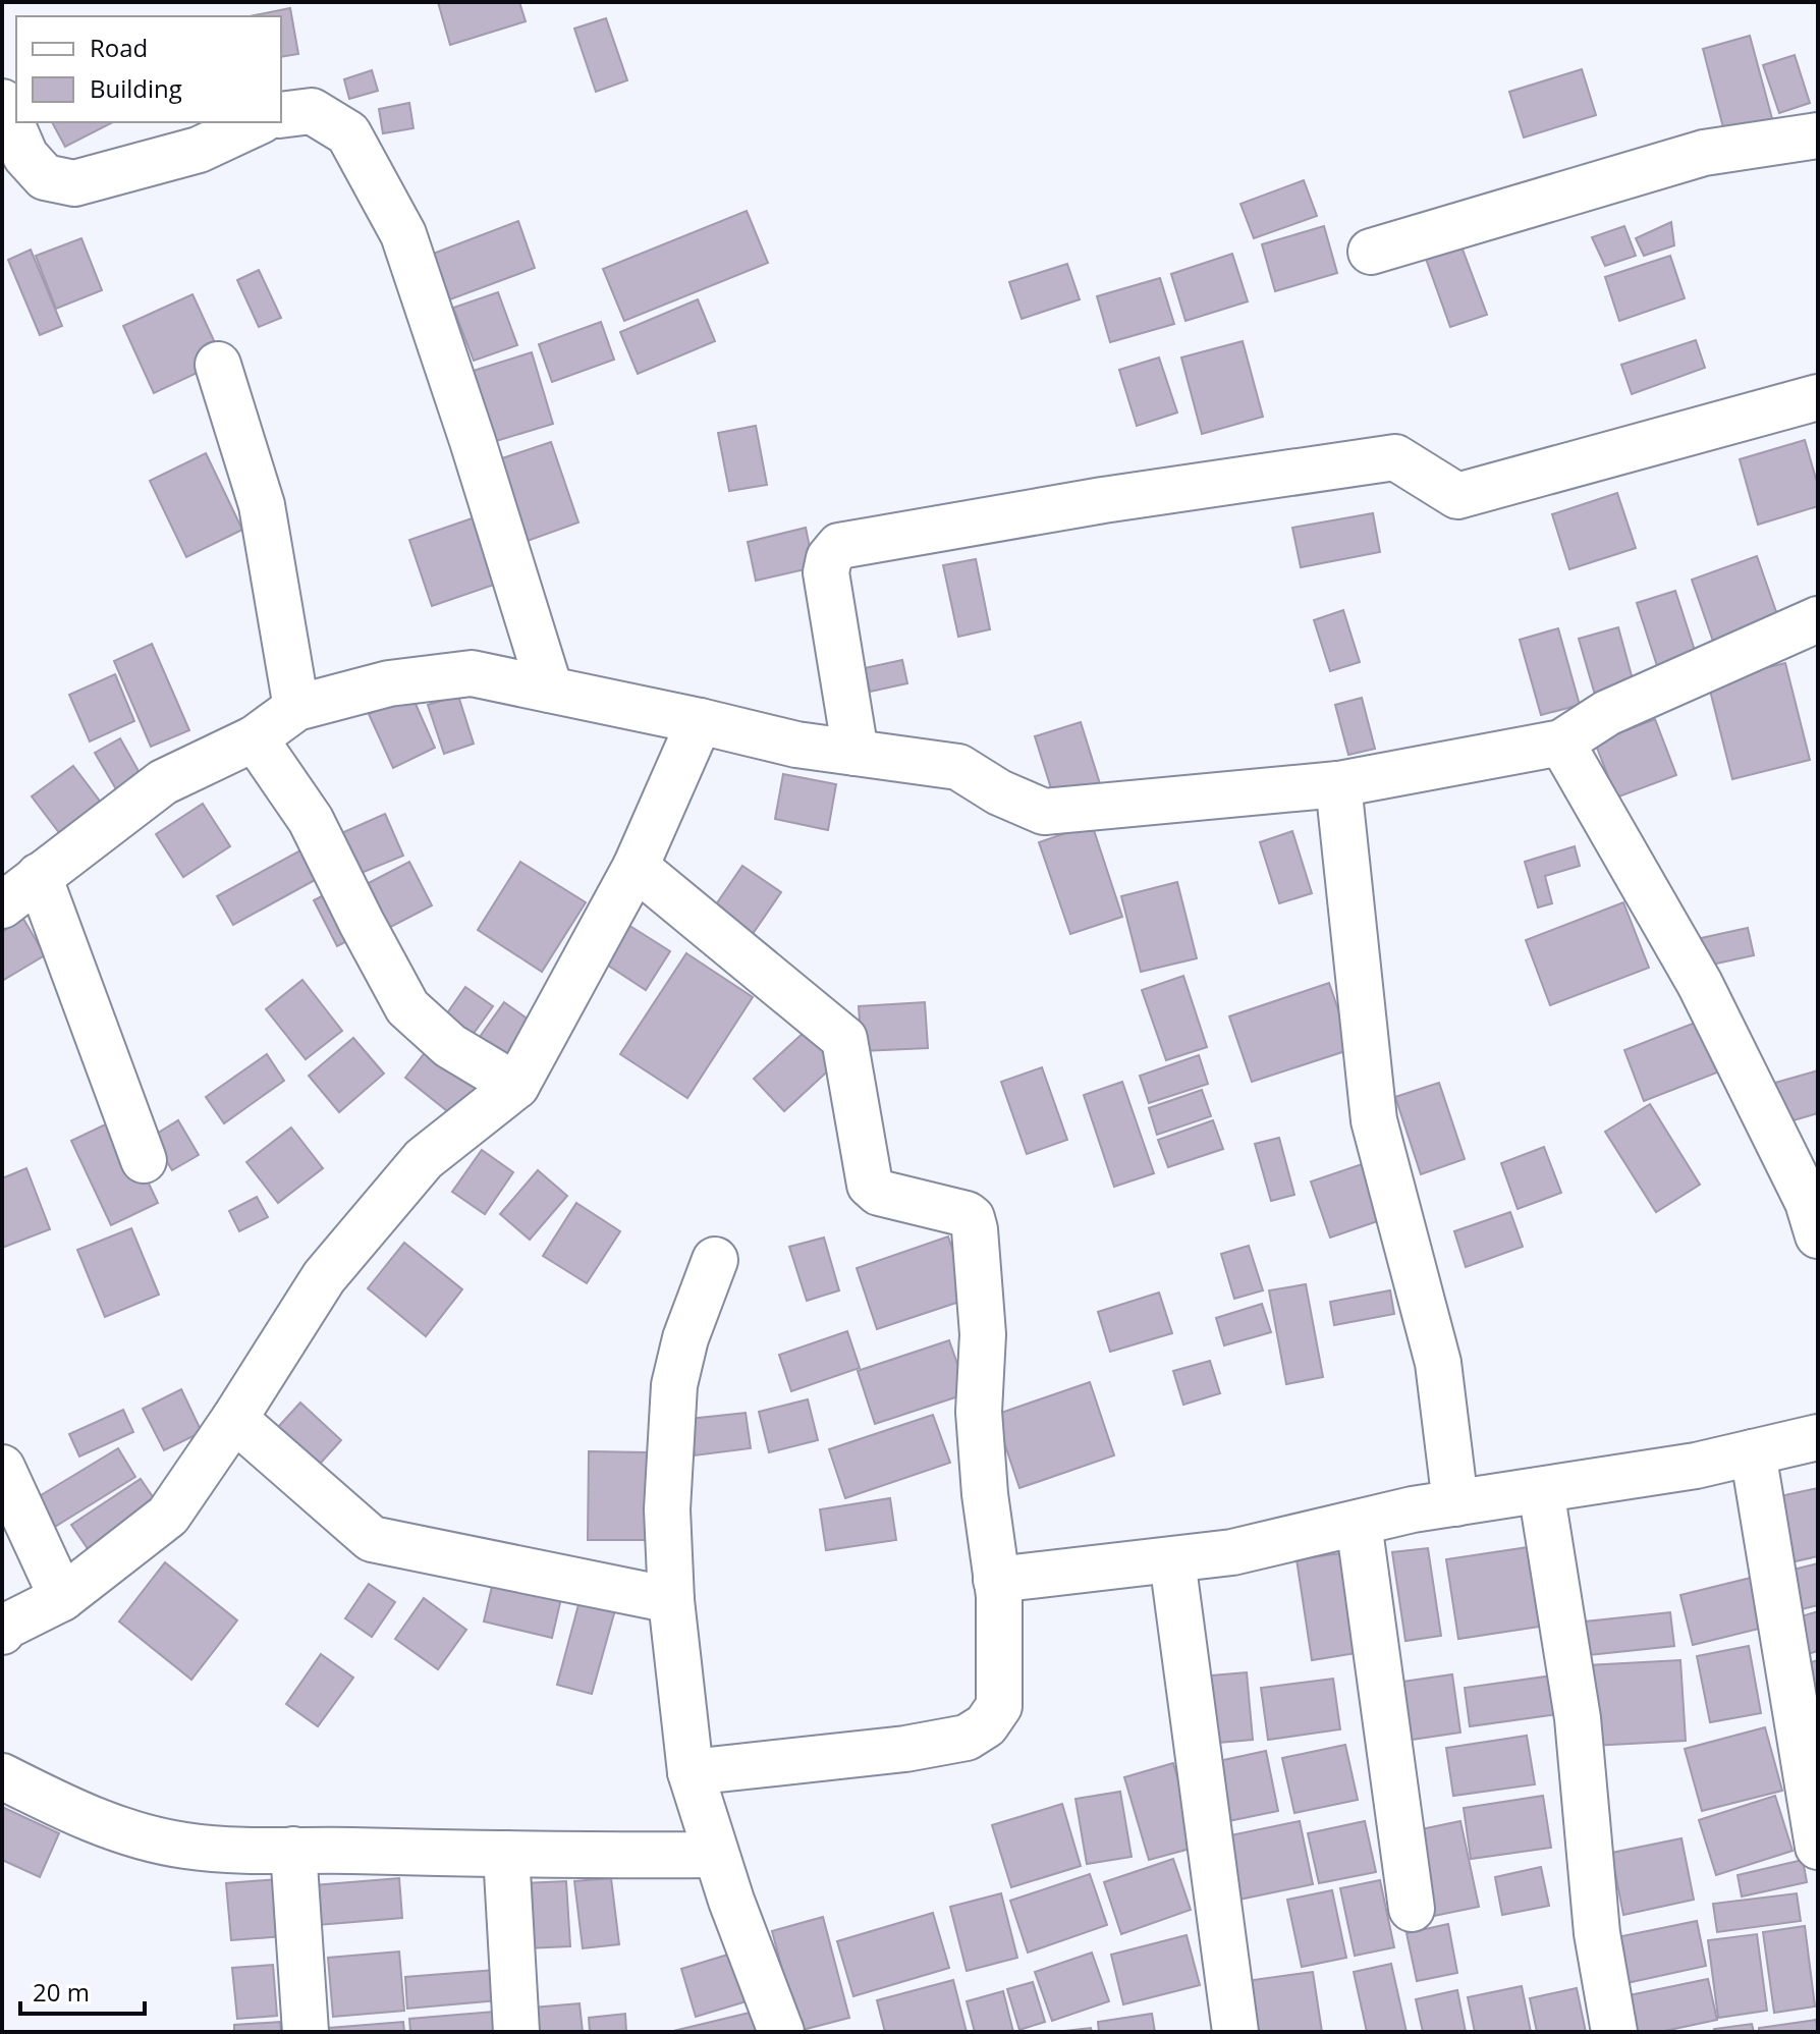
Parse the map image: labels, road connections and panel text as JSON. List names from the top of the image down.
{
  "legend": ["Road", "Building"],
  "scale_bar": "20 m"
}
